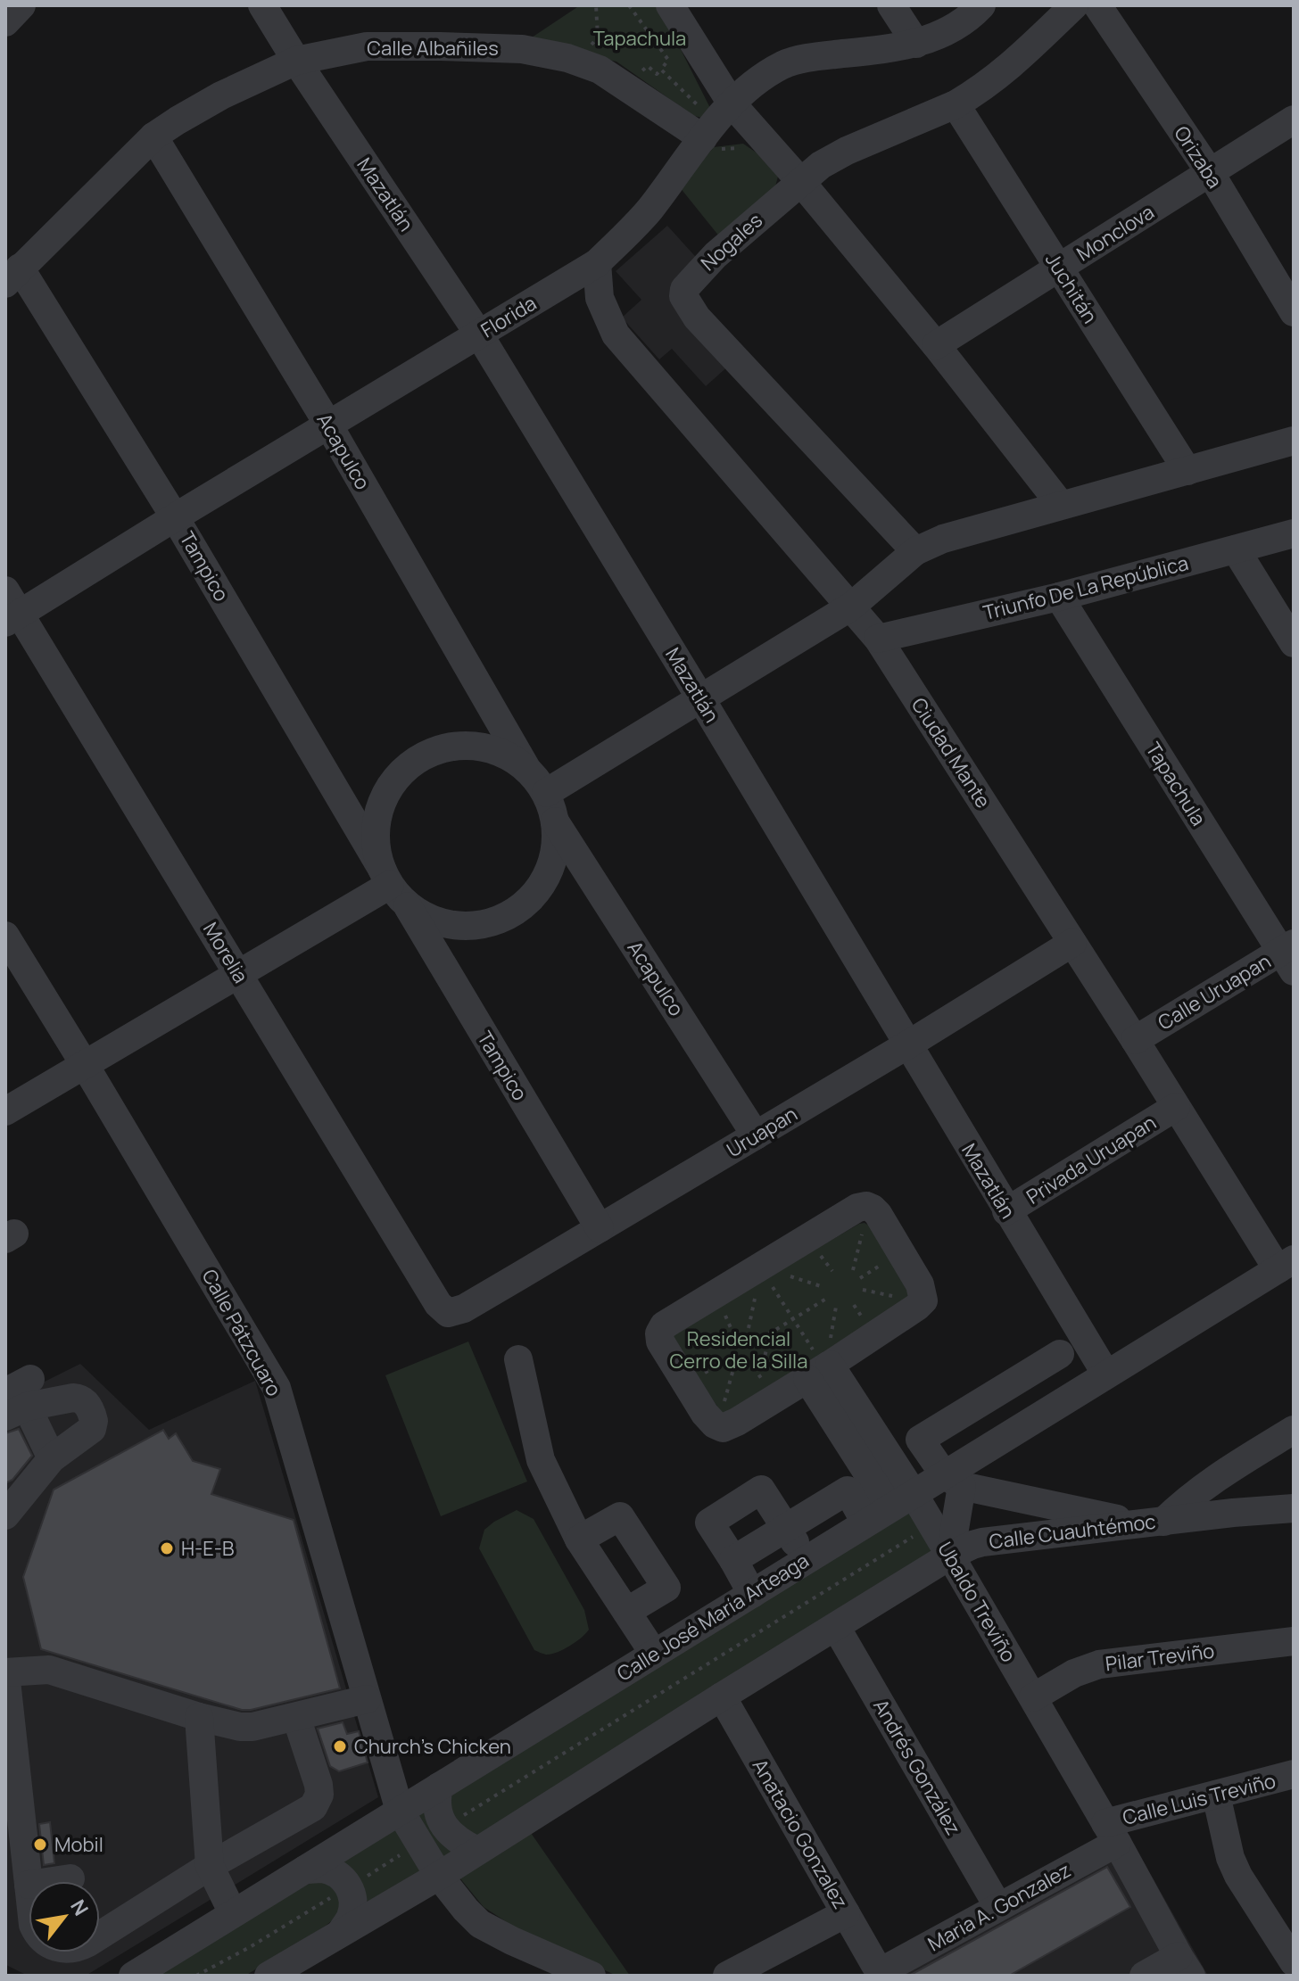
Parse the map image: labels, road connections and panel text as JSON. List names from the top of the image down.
{
  "streets": {
    "street": [
      "Calle Albañiles",
      "Orizaba",
      "Mazatlán",
      "Monclova",
      "Nogales",
      "Juchitán",
      "Florida",
      "Acapulco",
      "Tampico",
      "Triunfo De La República",
      "Ciudad Mante",
      "Tapachula",
      "Morelia",
      "Calle Uruapan",
      "Uruapan",
      "Privada Uruapan",
      "Calle Pátzcuaro",
      "Calle Cuauhtémoc",
      "Ubaldo Treviño",
      "Calle José María Arteaga",
      "Pilar Treviño",
      "Andrés González",
      "Calle Luis Treviño",
      "Anatacio Gonzalez",
      "Maria A. Gonzalez"
    ]
  },
  "crossings": [
    ["Calle Albañiles", "Mazatlán"],
    ["Calle Albañiles", "Florida"],
    ["Calle Albañiles", "Acapulco"],
    ["Calle Albañiles", "Tampico"],
    ["Orizaba", "Monclova"],
    ["Mazatlán", "Florida"],
    ["Mazatlán", "Uruapan"],
    ["Mazatlán", "Privada Uruapan"],
    ["Mazatlán", "Calle José María Arteaga"],
    ["Monclova", "Juchitán"],
    ["Nogales", "Juchitán"],
    ["Florida", "Acapulco"],
    ["Florida", "Tampico"],
    ["Florida", "Ciudad Mante"],
    ["Florida", "Morelia"],
    ["Acapulco", "Tampico"],
    ["Acapulco", "Uruapan"],
    ["Tampico", "Uruapan"],
    ["Triunfo De La República", "Ciudad Mante"],
    ["Triunfo De La República", "Tapachula"],
    ["Ciudad Mante", "Calle Uruapan"],
    ["Ciudad Mante", "Uruapan"],
    ["Ciudad Mante", "Privada Uruapan"],
    ["Ciudad Mante", "Calle José María Arteaga"],
    ["Tapachula", "Calle Uruapan"],
    ["Morelia", "Uruapan"],
    ["Calle Pátzcuaro", "Calle José María Arteaga"],
    ["Calle Cuauhtémoc", "Ubaldo Treviño"],
    ["Calle Cuauhtémoc", "Andrés González"],
    ["Calle Cuauhtémoc", "Anatacio Gonzalez"],
    ["Ubaldo Treviño", "Calle José María Arteaga"],
    ["Ubaldo Treviño", "Pilar Treviño"],
    ["Ubaldo Treviño", "Calle Luis Treviño"],
    ["Ubaldo Treviño", "Maria A. Gonzalez"],
    ["Andrés González", "Maria A. Gonzalez"],
    ["Calle Luis Treviño", "Maria A. Gonzalez"],
    ["Anatacio Gonzalez", "Maria A. Gonzalez"]
  ],
  "parks": ["Tapachula", "Residencial Cerro de la Silla"],
  "places": ["H-E-B", "Church's Chicken", "Mobil"],
  "north": "top right"
}
